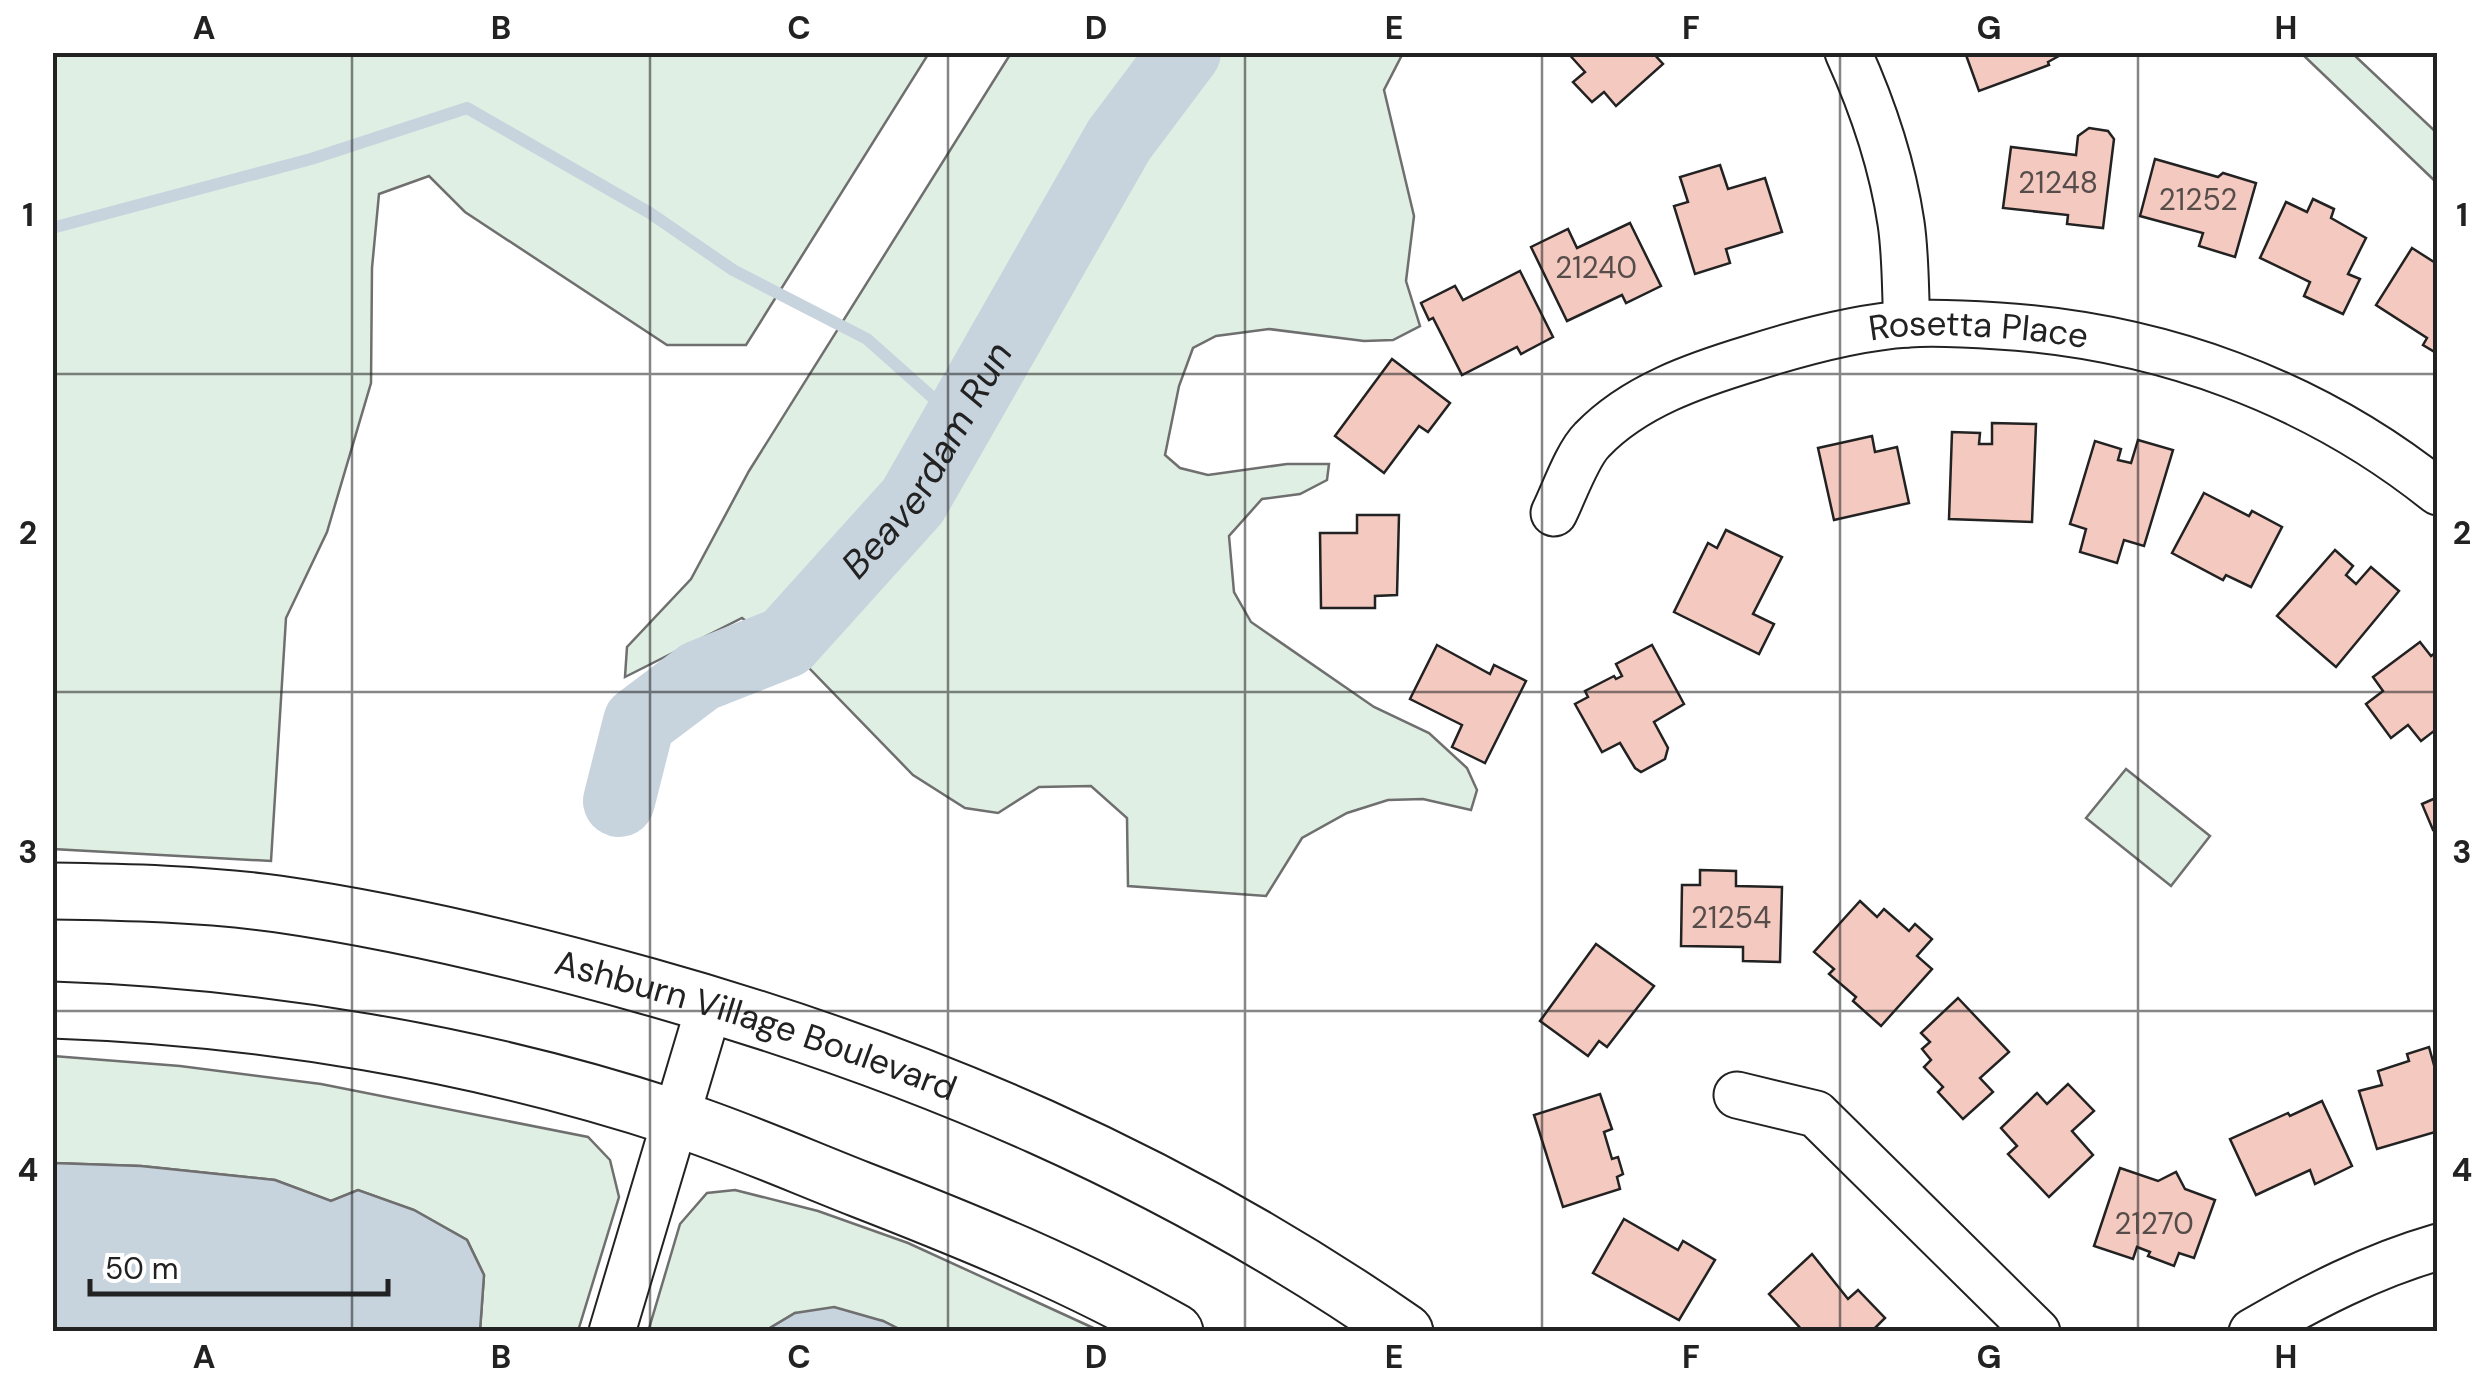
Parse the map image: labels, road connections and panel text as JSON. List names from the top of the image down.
{
  "streets": {
    "main road": ["Ashburn Village Boulevard"],
    "street": ["Rosetta Place"]
  },
  "water": ["Beaverdam Run"],
  "house_numbers": [
    "21248",
    "21252",
    "21240",
    "21254",
    "21270"
  ],
  "scale_bar": "50 m",
  "grid": {
    "columns": [
      "A",
      "B",
      "C",
      "D",
      "E",
      "F",
      "G",
      "H"
    ],
    "rows": [
      "1",
      "2",
      "3",
      "4"
    ]
  }
}
